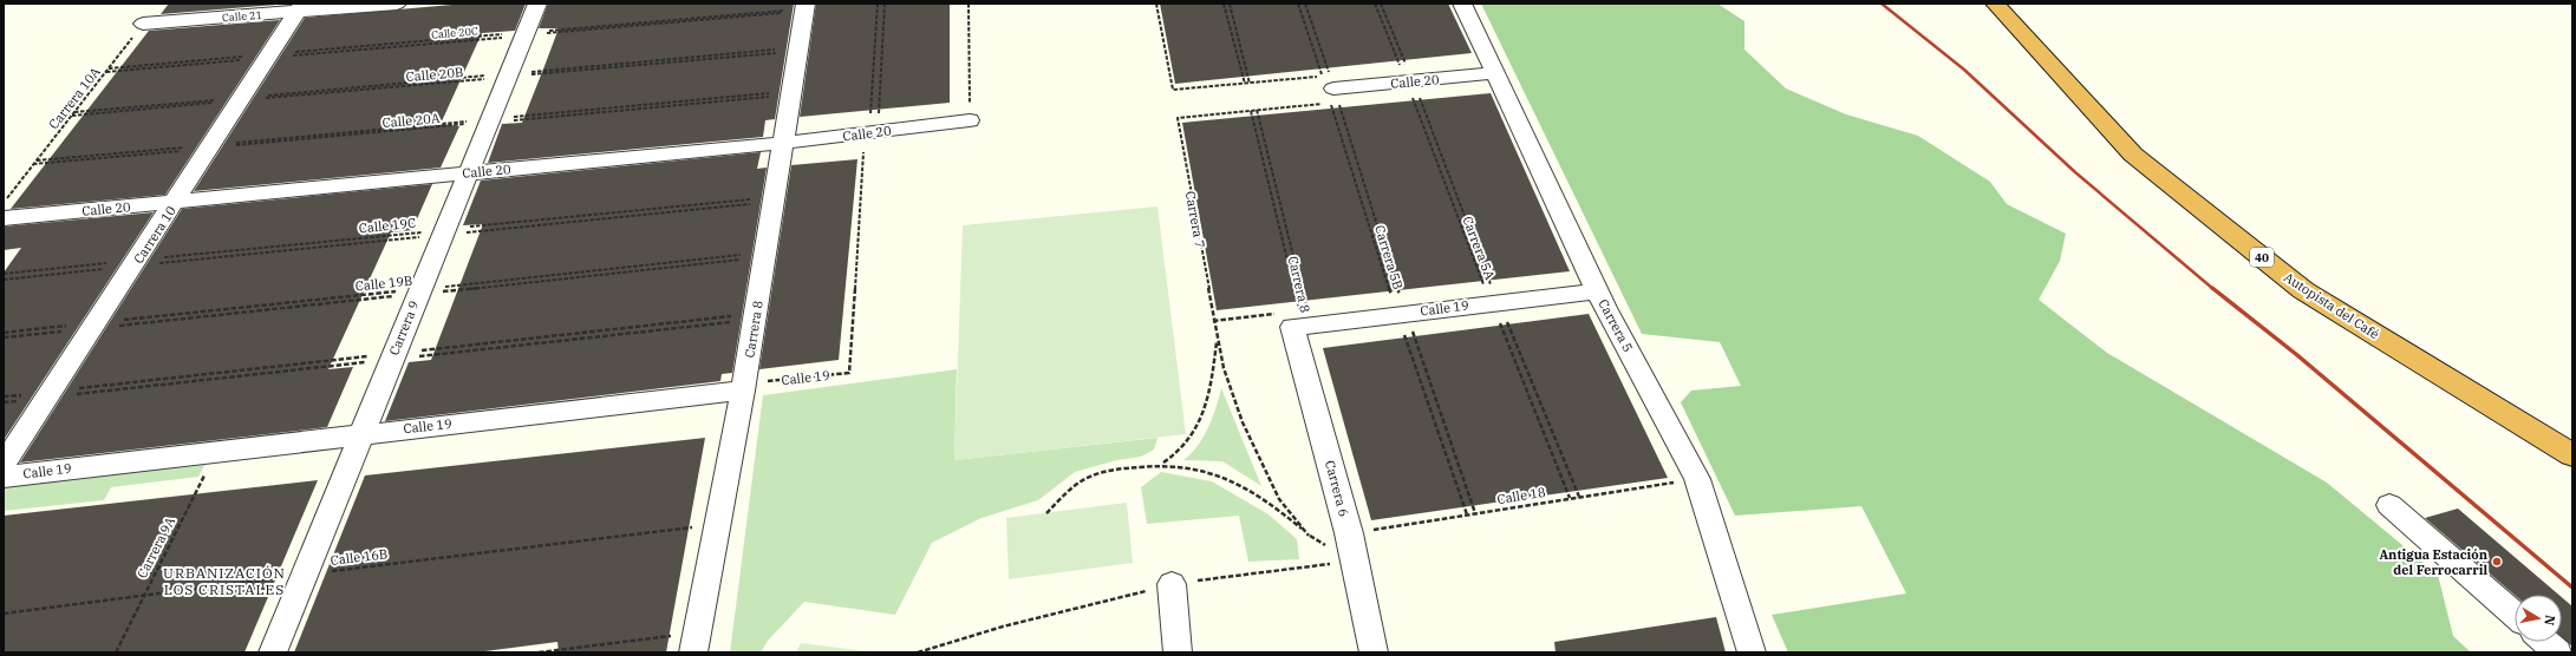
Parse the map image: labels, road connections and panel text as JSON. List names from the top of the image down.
{
  "streets": {
    "highway": ["40", "Autopista del Café"],
    "street": [
      "Calle 21",
      "Calle 20",
      "Carrera 10",
      "Carrera 8",
      "Calle 19",
      "Carrera 5",
      "Carrera 9",
      "Carrera 6"
    ],
    "path": [
      "Calle 20C",
      "Calle 20B",
      "Carrera 10A",
      "Calle 20A",
      "Carrera 7",
      "Calle 19C",
      "Carrera 5A",
      "Carrera 5B",
      "Calle 19B",
      "Calle 18",
      "Carrera 9A",
      "Calle 16B"
    ]
  },
  "crossings": [
    ["Calle 21", "Carrera 10A"],
    ["Calle 21", "Carrera 10"],
    ["Calle 20C", "Carrera 10A"],
    ["Calle 20C", "Carrera 10"],
    ["Calle 20C", "Carrera 8"],
    ["Calle 20C", "Carrera 9"],
    ["Calle 20B", "Carrera 10A"],
    ["Calle 20B", "Carrera 10"],
    ["Calle 20B", "Carrera 8"],
    ["Calle 20B", "Carrera 9"],
    ["Calle 20", "Carrera 10"],
    ["Calle 20", "Carrera 5A"],
    ["Calle 20", "Carrera 5B"],
    ["Calle 20", "Carrera 8"],
    ["Calle 20", "Carrera 5"],
    ["Calle 20", "Carrera 9"],
    ["Carrera 10A", "Calle 20A"],
    ["Calle 20A", "Carrera 10"],
    ["Calle 20A", "Carrera 8"],
    ["Calle 20A", "Carrera 9"],
    ["Calle 19C", "Carrera 10"],
    ["Calle 19C", "Carrera 8"],
    ["Calle 19C", "Carrera 9"],
    ["Carrera 10", "Calle 19B"],
    ["Carrera 5A", "Calle 19"],
    ["Carrera 5A", "Calle 18"],
    ["Carrera 5B", "Calle 19"],
    ["Carrera 5B", "Calle 18"],
    ["Calle 19B", "Carrera 8"],
    ["Calle 19B", "Carrera 9"],
    ["Carrera 8", "Calle 19"],
    ["Carrera 8", "Carrera 6"],
    ["Carrera 8", "Calle 16B"],
    ["Calle 19", "Carrera 5"],
    ["Calle 19", "Carrera 9"],
    ["Calle 19", "Carrera 6"],
    ["Calle 19", "Carrera 9A"],
    ["Carrera 5", "Calle 18"],
    ["Carrera 9", "Calle 16B"],
    ["Carrera 6", "Calle 18"],
    ["Carrera 9A", "Calle 16B"]
  ],
  "districts": ["URBANIZACIÓN LOS CRISTALES"],
  "places": ["Antigua Estación del Ferrocarril"],
  "north": "right"
}
